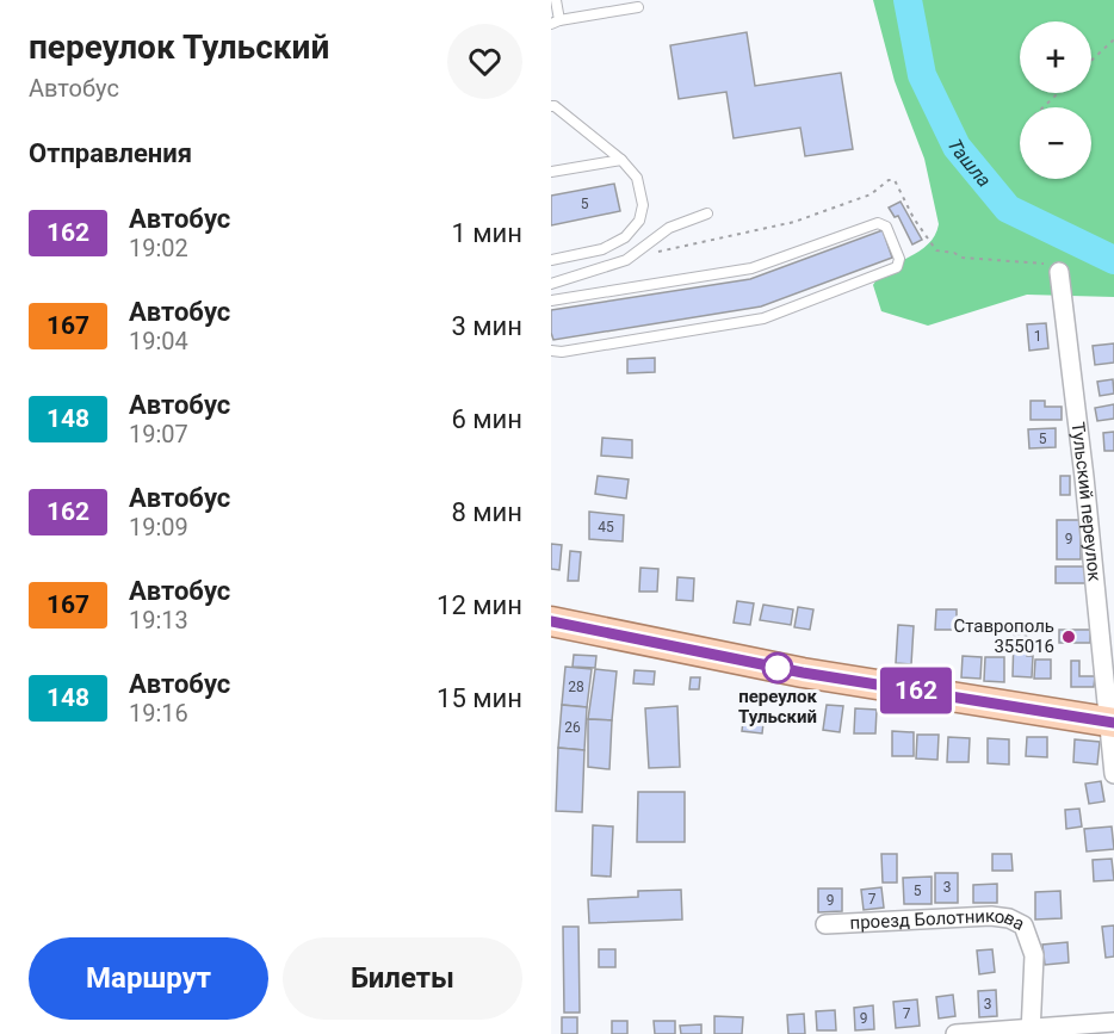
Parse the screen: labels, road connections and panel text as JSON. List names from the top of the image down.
{
  "streets": {
    "street": ["Тульский переулок", "проезд Болотникова"]
  },
  "water": ["Ташла"],
  "places": ["Ставрополь 355016", "переулок Тульский"],
  "lines": ["bus line 162"],
  "house_numbers": [
    "5",
    "1",
    "5",
    "45",
    "9",
    "28",
    "26",
    "3",
    "5",
    "7",
    "9",
    "3",
    "7",
    "9"
  ],
  "page": {
    "heading": [
      ["переулок Тульский", "Автобус"],
      "Отправления"
    ],
    "on_map": "162",
    "map_buttons": ["+", "−"],
    "list": [
      {
        "mark": "162",
        "name": "Автобус",
        "note": "19:02",
        "value": "1 мин"
      },
      {
        "mark": "167",
        "name": "Автобус",
        "note": "19:04",
        "value": "3 мин"
      },
      {
        "mark": "148",
        "name": "Автобус",
        "note": "19:07",
        "value": "6 мин"
      },
      {
        "mark": "162",
        "name": "Автобус",
        "note": "19:09",
        "value": "8 мин"
      },
      {
        "mark": "167",
        "name": "Автобус",
        "note": "19:13",
        "value": "12 мин"
      },
      {
        "mark": "148",
        "name": "Автобус",
        "note": "19:16",
        "value": "15 мин"
      }
    ],
    "buttons": ["Маршрут", "Билеты"]
  }
}
